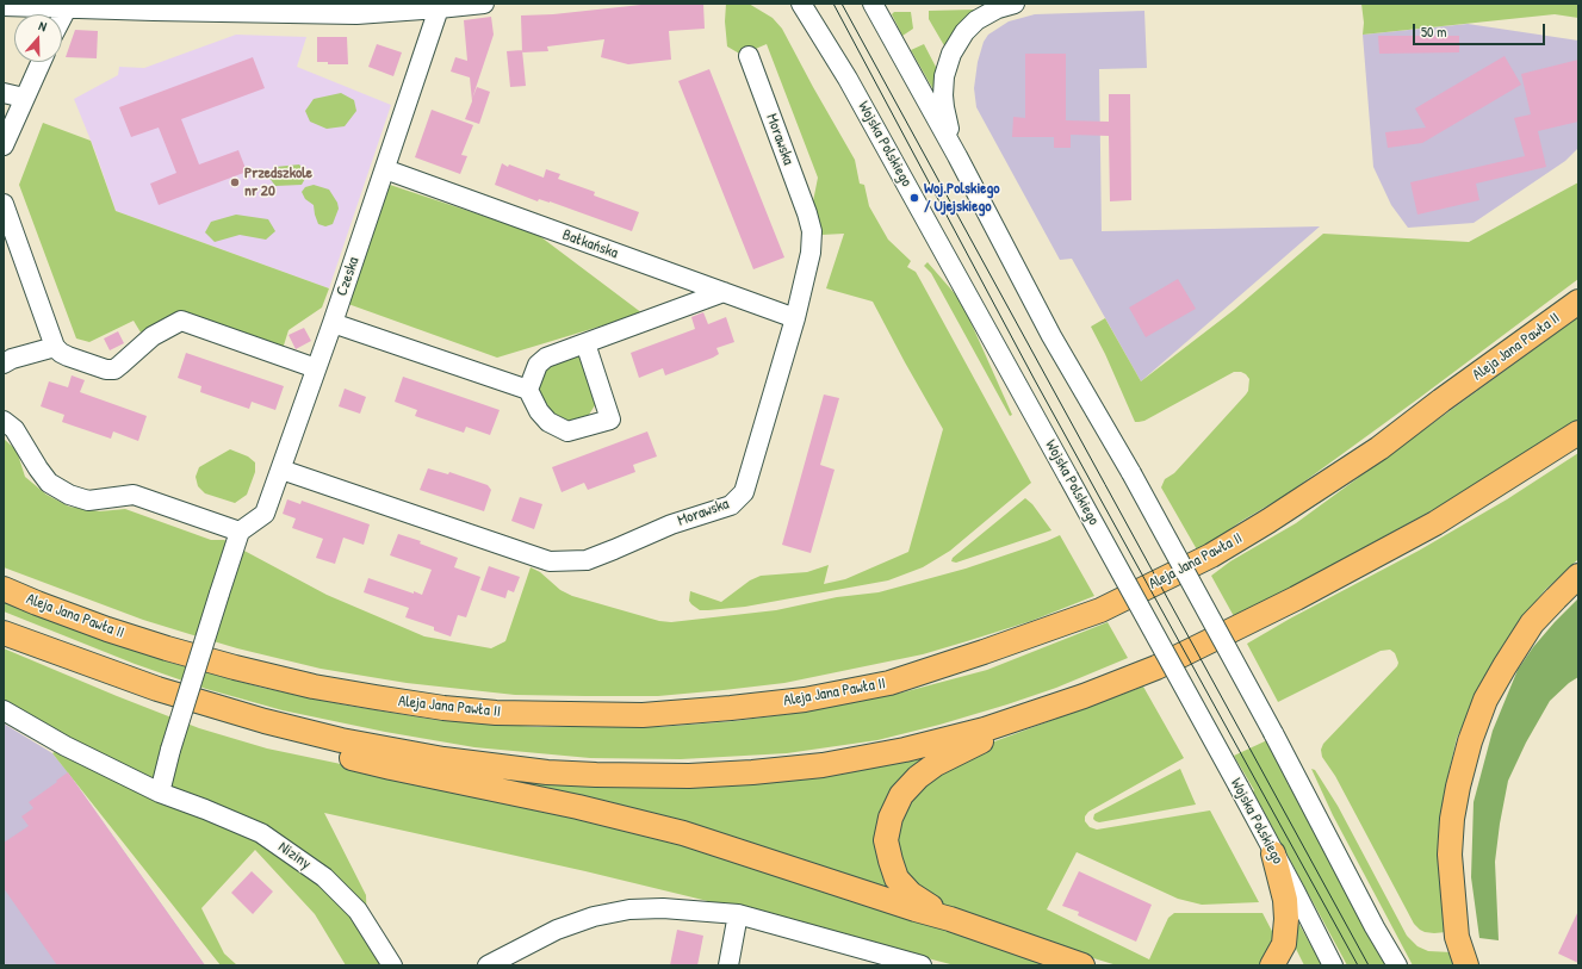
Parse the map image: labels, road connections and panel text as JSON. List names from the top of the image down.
{
  "streets": {
    "main road": ["Aleja Jana Pawła II"],
    "street": [
      "Morawska",
      "Wojska Polskiego",
      "Bałkańska",
      "Czeska",
      "Niziny"
    ]
  },
  "crossings": [
    ["Morawska", "Bałkańska"],
    ["Morawska", "Czeska"],
    ["Bałkańska", "Czeska"]
  ],
  "places": ["Przedszkole nr 20", "Woj.Polskiego / Ujejskiego"],
  "scale_bar": "50 m",
  "north": "top"
}
